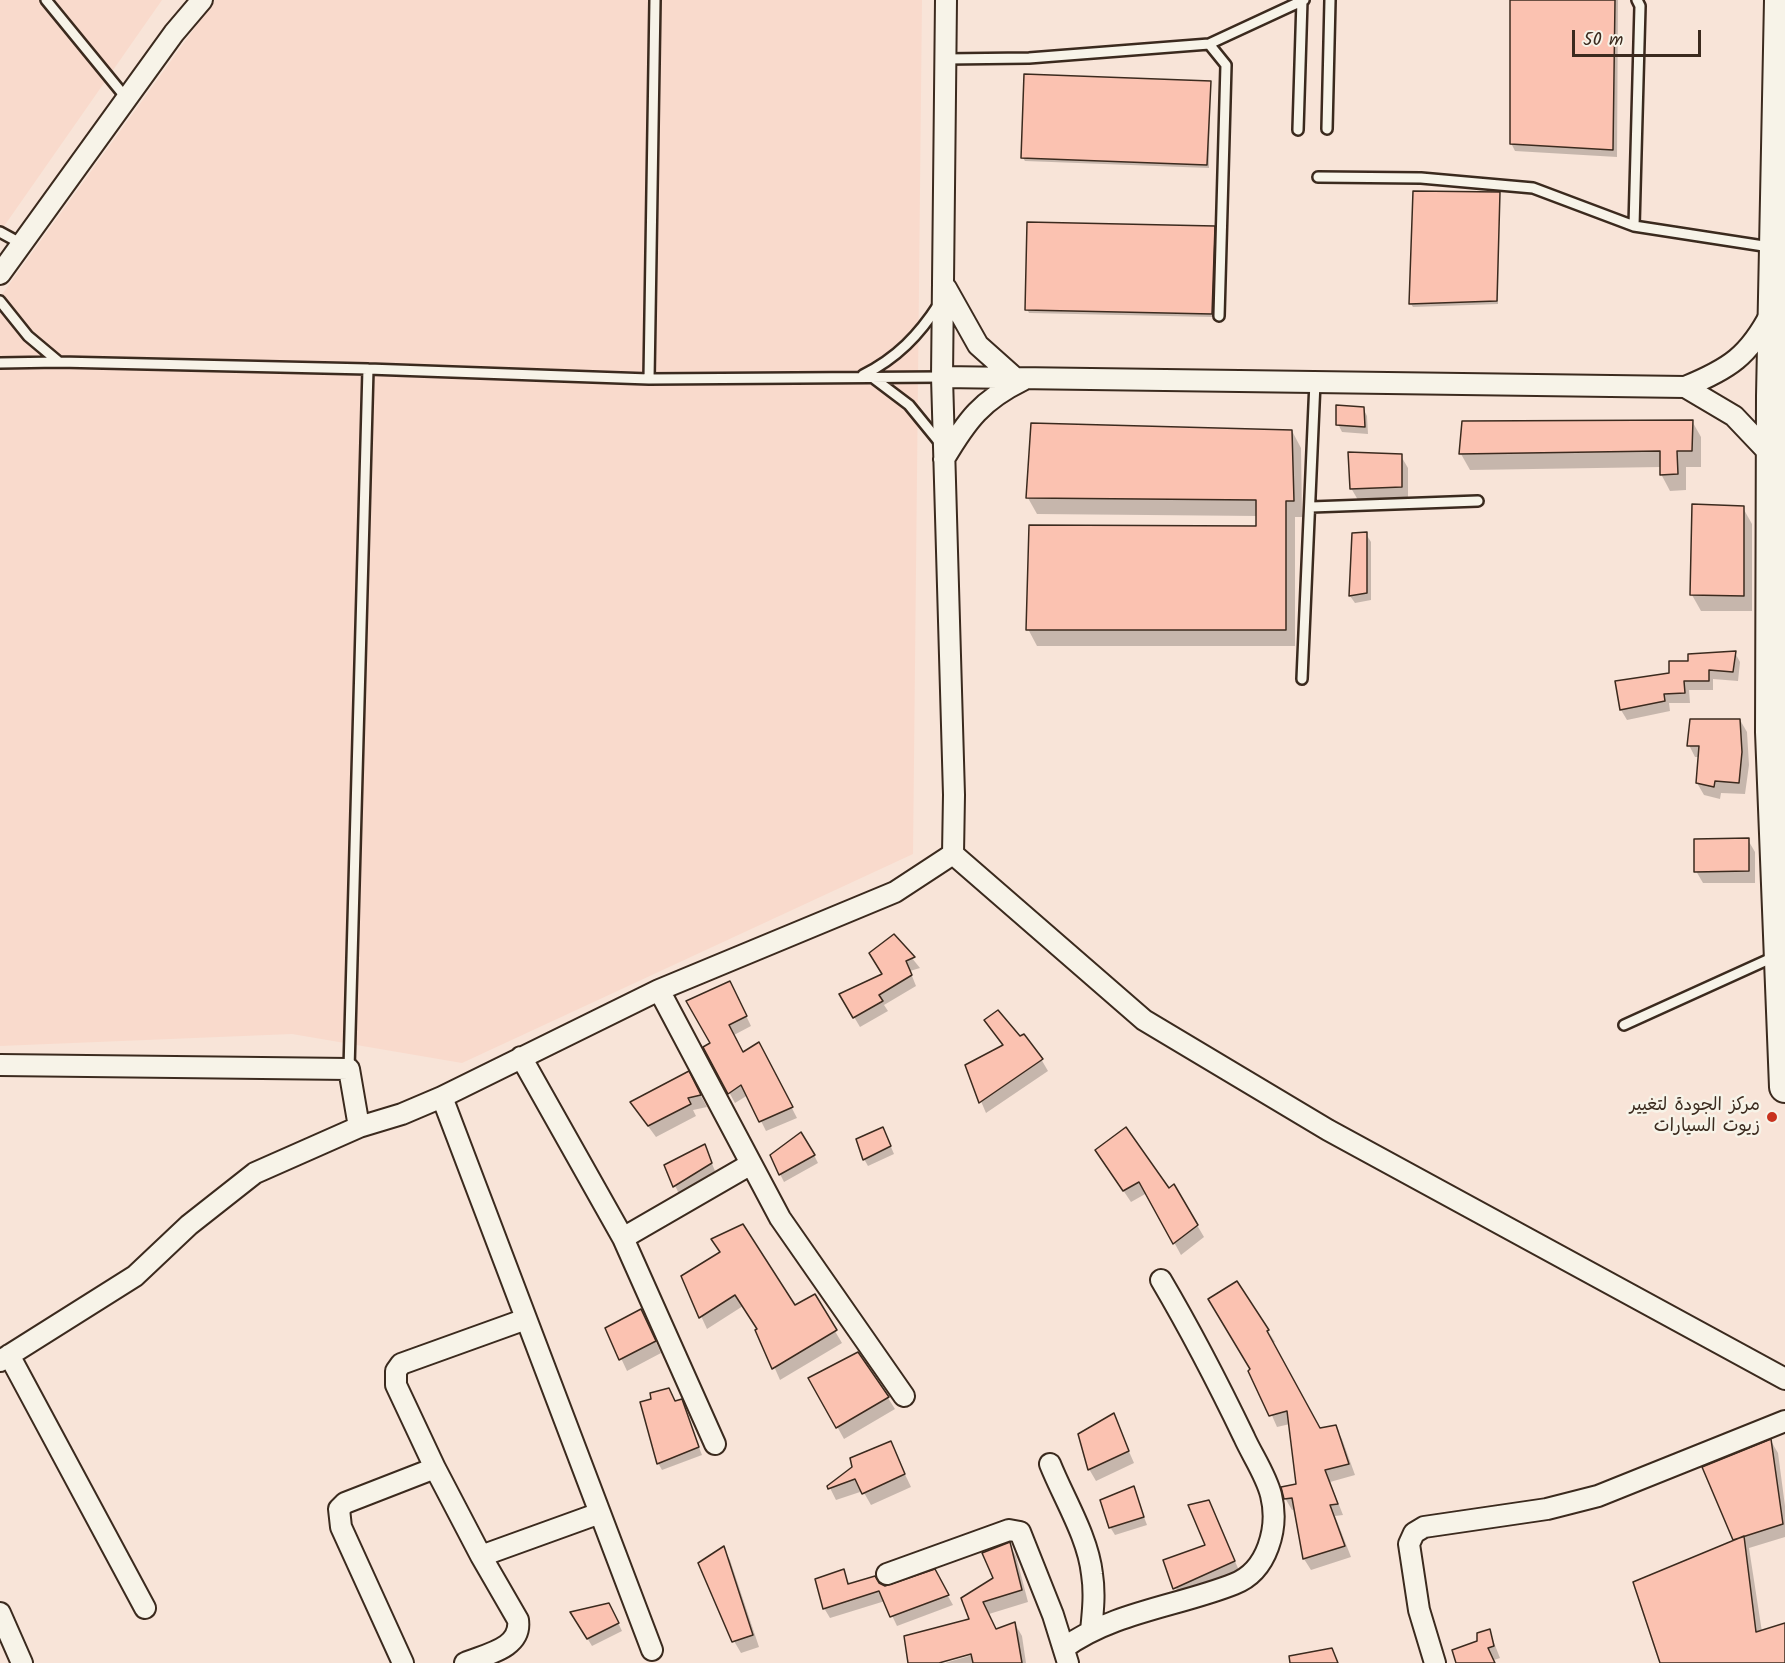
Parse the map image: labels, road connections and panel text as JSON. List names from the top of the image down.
{
  "places": ["مركز الجودة لتغيير زيوت السيارات"],
  "scale_bar": "50 m"
}
